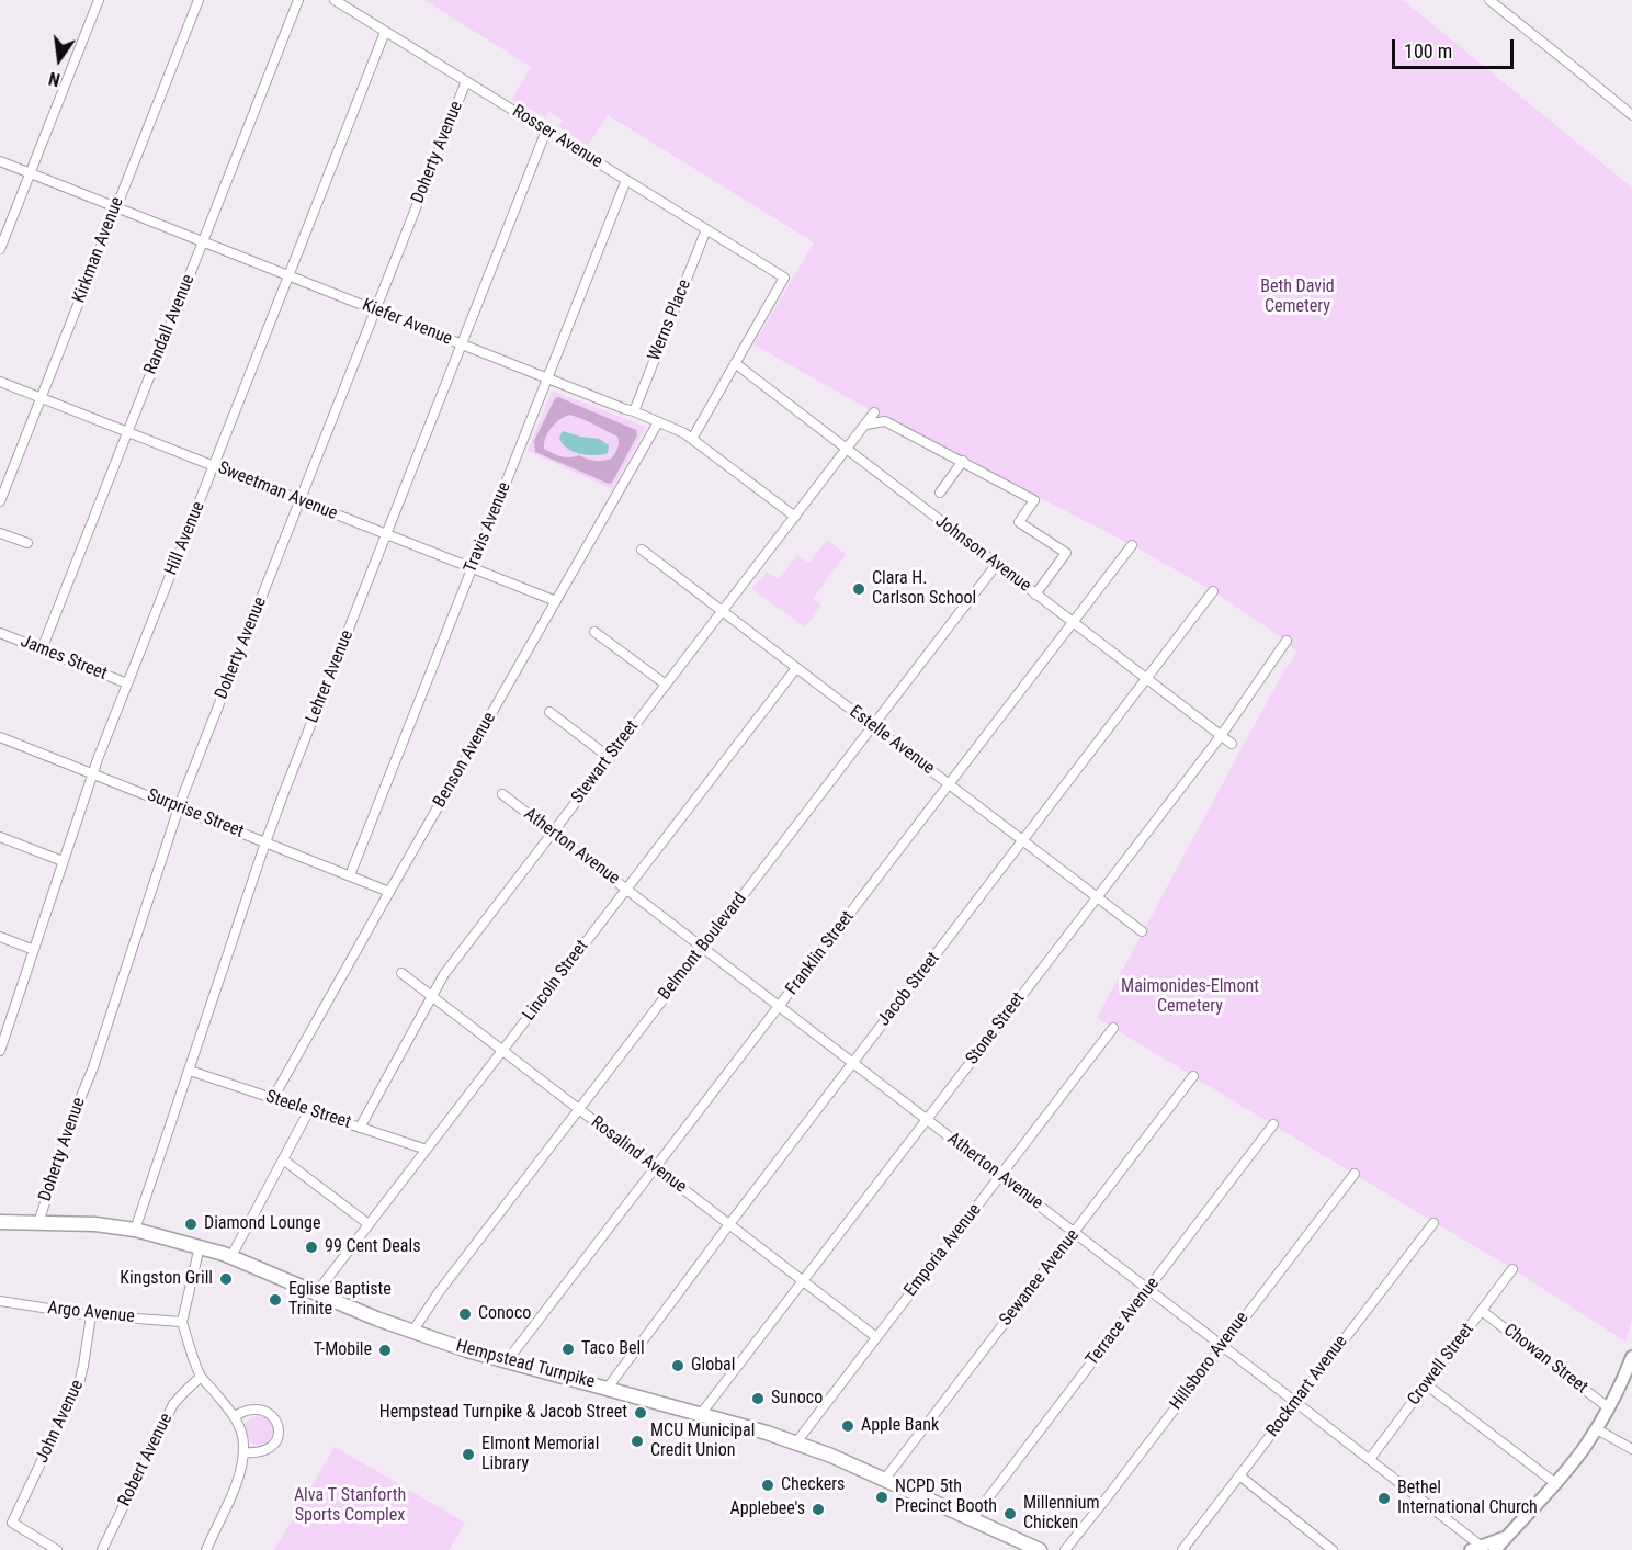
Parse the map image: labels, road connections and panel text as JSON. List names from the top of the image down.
{
  "streets": {
    "main road": ["Hempstead Turnpike"],
    "street": [
      "Rosser Avenue",
      "Doherty Avenue",
      "Kirkman Avenue",
      "Werns Place",
      "Kiefer Avenue",
      "Randall Avenue",
      "Sweetman Avenue",
      "Travis Avenue",
      "Hill Avenue",
      "Johnson Avenue",
      "James Street",
      "Lehrer Avenue",
      "Estelle Avenue",
      "Benson Avenue",
      "Stewart Street",
      "Surprise Street",
      "Atherton Avenue",
      "Belmont Boulevard",
      "Franklin Street",
      "Lincoln Street",
      "Jacob Street",
      "Stone Street",
      "Steele Street",
      "Rosalind Avenue",
      "Emporia Avenue",
      "Sewanee Avenue",
      "Argo Avenue",
      "Terrace Avenue",
      "Chowan Street",
      "Hillsboro Avenue",
      "Crowell Street",
      "Rockmart Avenue",
      "John Avenue",
      "Robert Avenue"
    ]
  },
  "crossings": [
    ["Rosser Avenue", "Doherty Avenue"],
    ["Rosser Avenue", "Werns Place"],
    ["Rosser Avenue", "Travis Avenue"],
    ["Rosser Avenue", "Hill Avenue"],
    ["Rosser Avenue", "Johnson Avenue"],
    ["Rosser Avenue", "Lehrer Avenue"],
    ["Doherty Avenue", "Kiefer Avenue"],
    ["Doherty Avenue", "Sweetman Avenue"],
    ["Doherty Avenue", "Surprise Street"],
    ["Doherty Avenue", "Hempstead Turnpike"],
    ["Kirkman Avenue", "Kiefer Avenue"],
    ["Kirkman Avenue", "Sweetman Avenue"],
    ["Werns Place", "Kiefer Avenue"],
    ["Kiefer Avenue", "Randall Avenue"],
    ["Kiefer Avenue", "Travis Avenue"],
    ["Kiefer Avenue", "Hill Avenue"],
    ["Kiefer Avenue", "Lehrer Avenue"],
    ["Kiefer Avenue", "Benson Avenue"],
    ["Kiefer Avenue", "Stewart Street"],
    ["Randall Avenue", "Sweetman Avenue"],
    ["Randall Avenue", "James Street"],
    ["Sweetman Avenue", "Travis Avenue"],
    ["Sweetman Avenue", "Hill Avenue"],
    ["Sweetman Avenue", "Lehrer Avenue"],
    ["Sweetman Avenue", "Benson Avenue"],
    ["Travis Avenue", "Surprise Street"],
    ["Hill Avenue", "James Street"],
    ["Hill Avenue", "Surprise Street"],
    ["Johnson Avenue", "Stewart Street"],
    ["Johnson Avenue", "Belmont Boulevard"],
    ["Johnson Avenue", "Franklin Street"],
    ["Johnson Avenue", "Jacob Street"],
    ["Johnson Avenue", "Stone Street"],
    ["Lehrer Avenue", "Surprise Street"],
    ["Lehrer Avenue", "Steele Street"],
    ["Lehrer Avenue", "Hempstead Turnpike"],
    ["Estelle Avenue", "Stewart Street"],
    ["Estelle Avenue", "Belmont Boulevard"],
    ["Estelle Avenue", "Franklin Street"],
    ["Estelle Avenue", "Lincoln Street"],
    ["Estelle Avenue", "Jacob Street"],
    ["Estelle Avenue", "Stone Street"],
    ["Benson Avenue", "Surprise Street"],
    ["Benson Avenue", "Steele Street"],
    ["Stewart Street", "Atherton Avenue"],
    ["Stewart Street", "Steele Street"],
    ["Stewart Street", "Rosalind Avenue"],
    ["Atherton Avenue", "Belmont Boulevard"],
    ["Atherton Avenue", "Franklin Street"],
    ["Atherton Avenue", "Lincoln Street"],
    ["Atherton Avenue", "Jacob Street"],
    ["Atherton Avenue", "Stone Street"],
    ["Atherton Avenue", "Emporia Avenue"],
    ["Atherton Avenue", "Sewanee Avenue"],
    ["Atherton Avenue", "Terrace Avenue"],
    ["Atherton Avenue", "Hillsboro Avenue"],
    ["Atherton Avenue", "Crowell Street"],
    ["Atherton Avenue", "Rockmart Avenue"],
    ["Belmont Boulevard", "Rosalind Avenue"],
    ["Belmont Boulevard", "Hempstead Turnpike"],
    ["Franklin Street", "Rosalind Avenue"],
    ["Franklin Street", "Hempstead Turnpike"],
    ["Lincoln Street", "Steele Street"],
    ["Lincoln Street", "Rosalind Avenue"],
    ["Lincoln Street", "Hempstead Turnpike"],
    ["Jacob Street", "Rosalind Avenue"],
    ["Jacob Street", "Hempstead Turnpike"],
    ["Stone Street", "Rosalind Avenue"],
    ["Stone Street", "Hempstead Turnpike"],
    ["Rosalind Avenue", "Emporia Avenue"],
    ["Emporia Avenue", "Hempstead Turnpike"],
    ["Sewanee Avenue", "Hempstead Turnpike"],
    ["Argo Avenue", "John Avenue"],
    ["Terrace Avenue", "Hempstead Turnpike"],
    ["Chowan Street", "Crowell Street"]
  ],
  "parks": ["Beth David Cemetery", "Maimonides-Elmont Cemetery", "Alva T Stanforth Sports Complex"],
  "places": [
    "Clara H. Carlson School",
    "Diamond Lounge",
    "99 Cent Deals",
    "Kingston Grill",
    "Eglise Baptiste Trinite",
    "Conoco",
    "Taco Bell",
    "T-Mobile",
    "Global",
    "Sunoco",
    "Hempstead Turnpike & Jacob Street",
    "Apple Bank",
    "MCU Municipal Credit Union",
    "Elmont Memorial Library",
    "Checkers",
    "NCPD 5th Precinct Booth",
    "Bethel International Church",
    "Applebee's",
    "Millennium Chicken"
  ],
  "scale_bar": "100 m",
  "north": "bottom"
}
